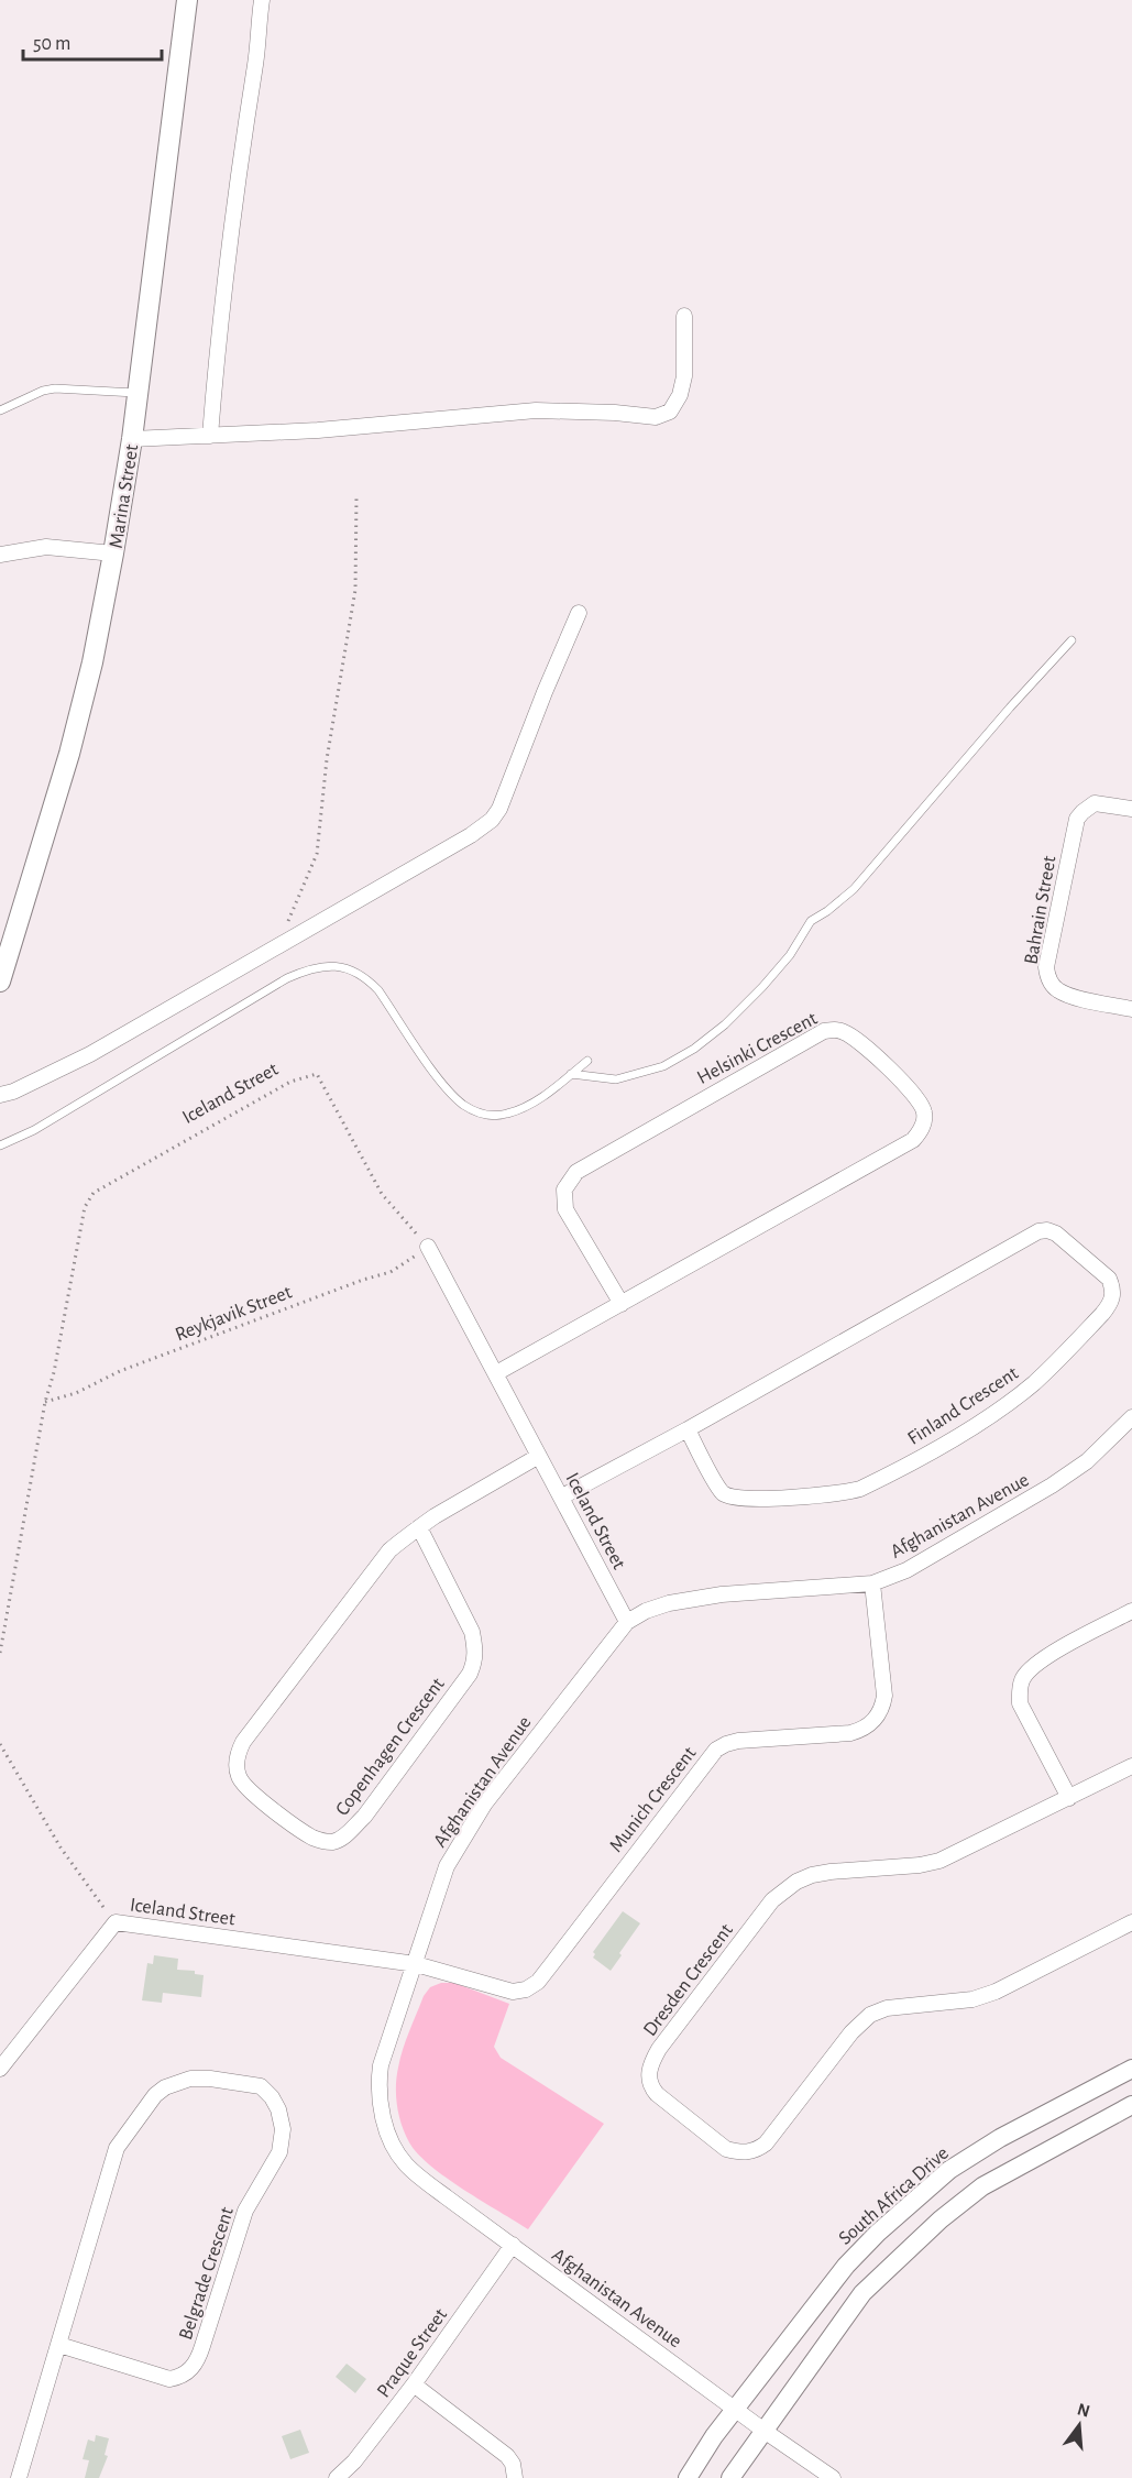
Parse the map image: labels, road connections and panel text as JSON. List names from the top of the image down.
{
  "streets": {
    "main road": ["Marina Street"],
    "street": [
      "Bahrain Street",
      "Helsinki Crescent",
      "Iceland Street",
      "Finland Crescent",
      "Afghanistan Avenue",
      "Copenhagen Crescent",
      "Munich Crescent",
      "Dresden Crescent",
      "South Africa Drive",
      "Belgrade Crescent",
      "Praque Street"
    ],
    "path": ["Reykjavik Street"]
  },
  "crossings": [
    ["Helsinki Crescent", "Iceland Street"],
    ["Iceland Street", "Reykjavik Street"],
    ["Iceland Street", "Finland Crescent"],
    ["Iceland Street", "Afghanistan Avenue"],
    ["Iceland Street", "Copenhagen Crescent"],
    ["Iceland Street", "Munich Crescent"],
    ["Afghanistan Avenue", "Munich Crescent"],
    ["Afghanistan Avenue", "South Africa Drive"],
    ["Afghanistan Avenue", "Praque Street"]
  ],
  "scale_bar": "50 m",
  "north": "top"
}
